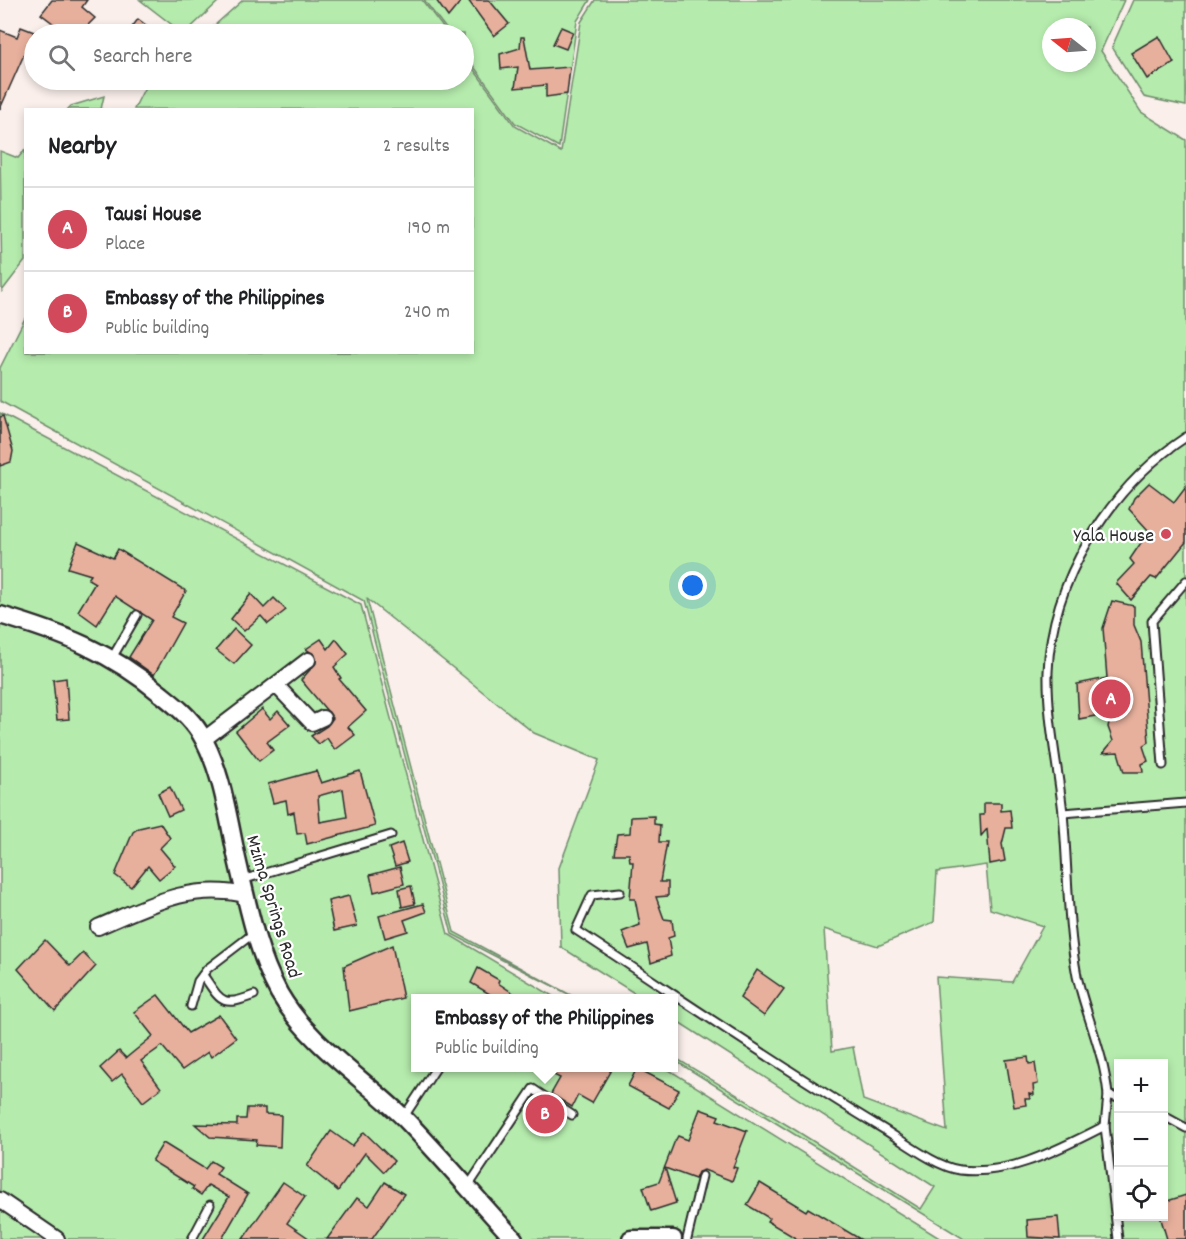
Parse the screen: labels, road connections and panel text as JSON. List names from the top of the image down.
{
  "streets": {
    "street": ["Mzima Springs Road"]
  },
  "places": ["Yala House"],
  "north": "left",
  "page": {
    "search": "Search here",
    "heading": ["Nearby", "2 results"],
    "list": [
      {
        "mark": "A",
        "name": "Tausi House",
        "note": "Place",
        "value": "190 m"
      },
      {
        "mark": "B",
        "name": "Embassy of the Philippines",
        "note": "Public building",
        "value": "240 m"
      }
    ],
    "pins": ["A", "B"],
    "popup": ["Embassy of the Philippines", "Public building"],
    "map_buttons": ["+", "−"]
  }
}
